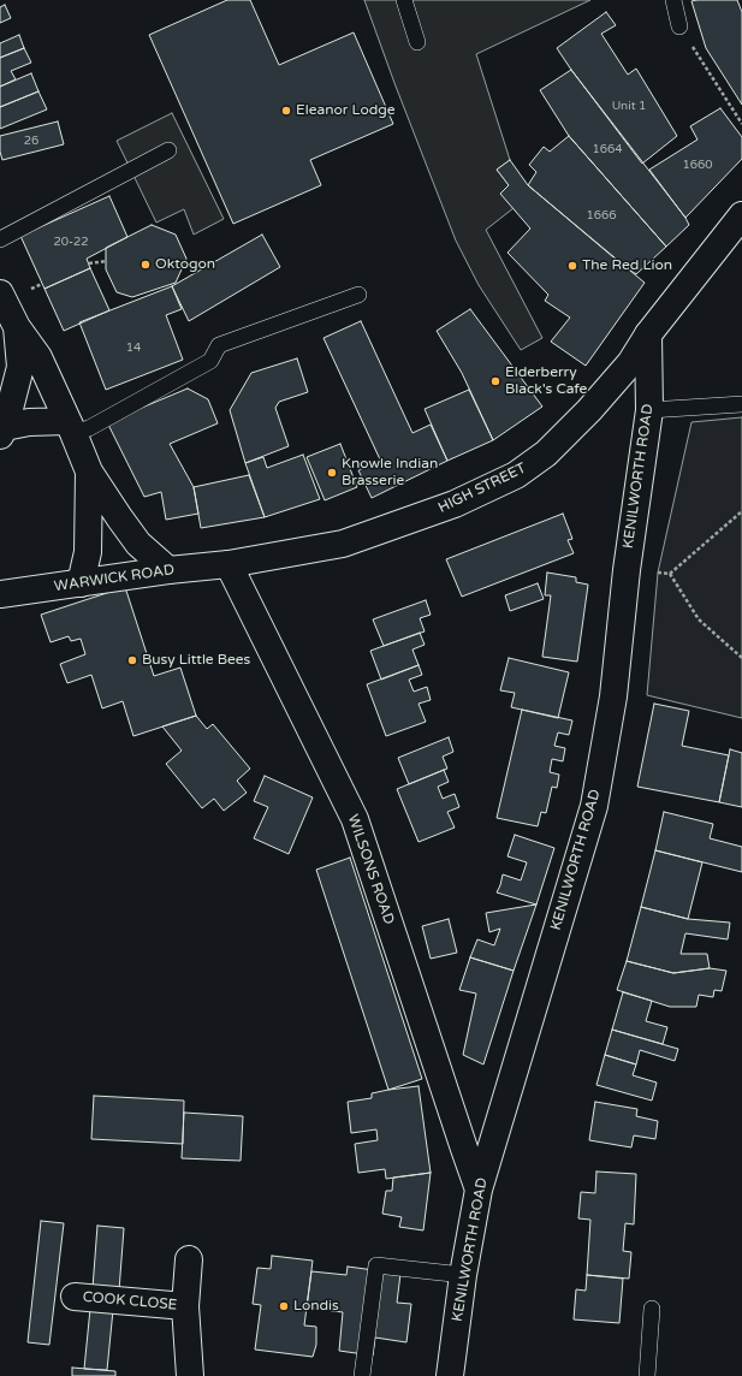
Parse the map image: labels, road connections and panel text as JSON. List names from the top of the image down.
{
  "streets": {
    "main road": [
      "KENILWORTH ROAD",
      "HIGH STREET",
      "WARWICK ROAD",
      "WILSONS ROAD",
      "COOK CLOSE"
    ]
  },
  "crossings": [
    ["KENILWORTH ROAD", "HIGH STREET"],
    ["KENILWORTH ROAD", "WILSONS ROAD"],
    ["HIGH STREET", "WARWICK ROAD"],
    ["HIGH STREET", "WILSONS ROAD"],
    ["WARWICK ROAD", "WILSONS ROAD"]
  ],
  "places": [
    "Eleanor Lodge",
    "Oktogon",
    "The Red Lion",
    "Elderberry Black's Cafe",
    "Knowle Indian Brasserie",
    "Busy Little Bees",
    "Londis"
  ],
  "house_numbers": [
    "Unit 1",
    "26",
    "1664",
    "1660",
    "1666",
    "20-22",
    "14"
  ]
}
